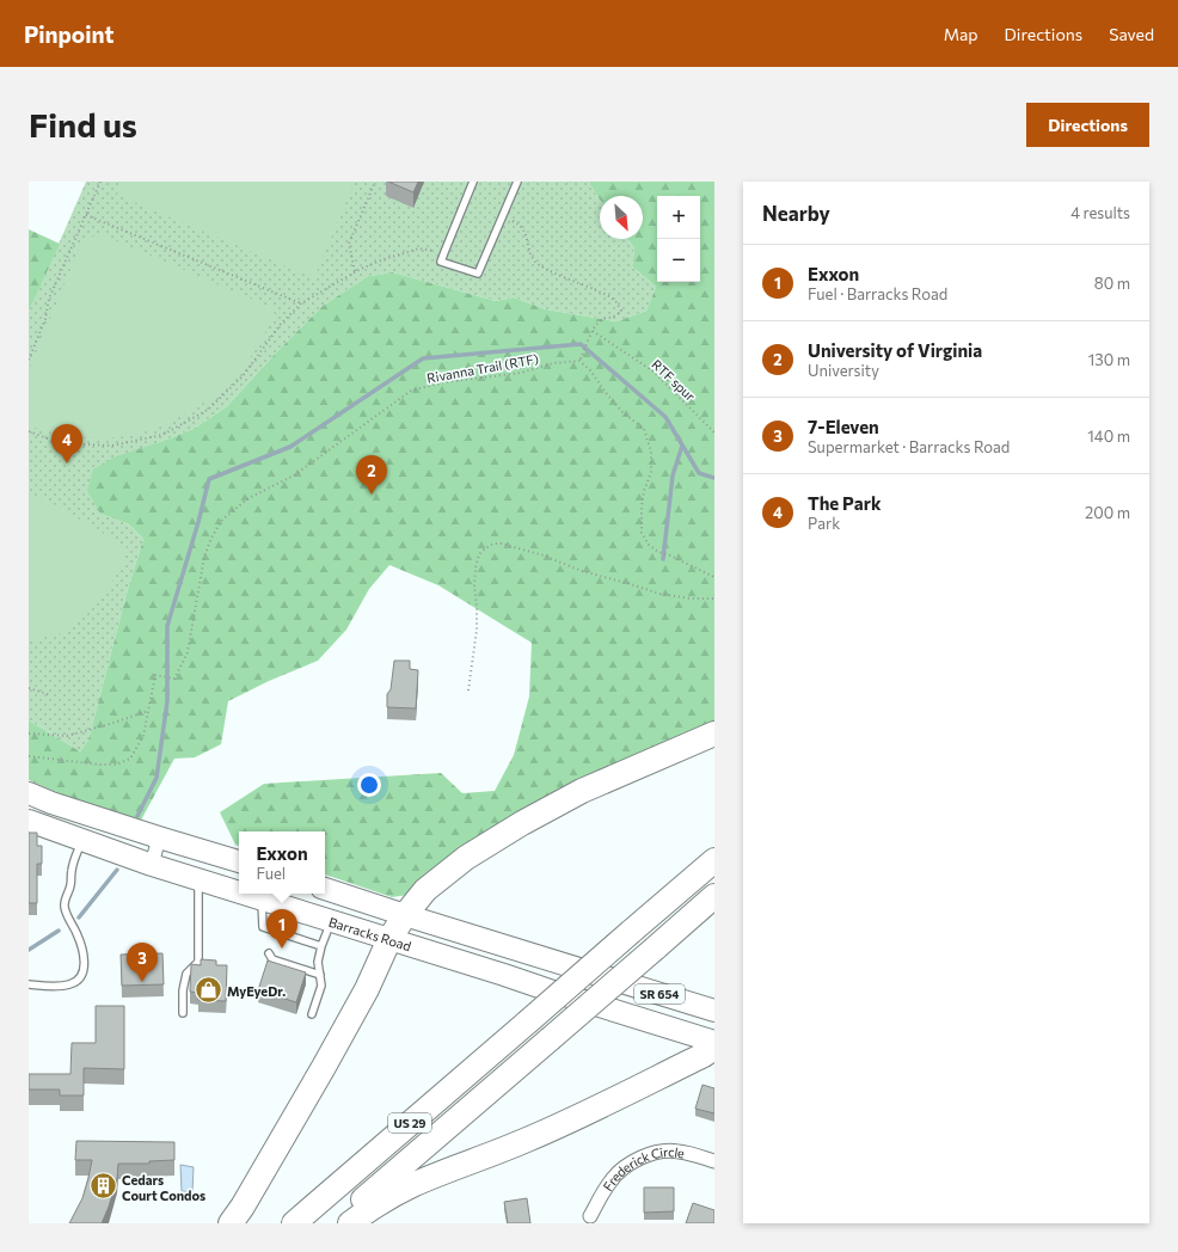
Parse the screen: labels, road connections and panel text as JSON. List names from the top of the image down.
{
  "streets": {
    "highway": ["US 29"],
    "main road": ["Barracks Road", "SR 654"],
    "street": ["Frederick Circle"],
    "path": ["Rivanna Trail (RTF)", "RTF spur"]
  },
  "places": {
    "shop": ["MyEyeDr."],
    "building": ["Cedars Court Condos"]
  },
  "north": "bottom right",
  "page": {
    "header": "Pinpoint",
    "nav": ["Map", "Directions", "Saved"],
    "buttons": "Directions",
    "title": "Find us",
    "heading": ["Nearby", "4 results"],
    "map_buttons": ["+", "−"],
    "list": [
      {
        "mark": "1",
        "name": "Exxon",
        "note": "Fuel · Barracks Road",
        "value": "80 m"
      },
      {
        "mark": "2",
        "name": "University of Virginia",
        "note": "University",
        "value": "130 m"
      },
      {
        "mark": "3",
        "name": "7-Eleven",
        "note": "Supermarket · Barracks Road",
        "value": "140 m"
      },
      {
        "mark": "4",
        "name": "The Park",
        "note": "Park",
        "value": "200 m"
      }
    ],
    "pins": [
      "4",
      "2",
      "1",
      "3"
    ],
    "popup": ["Exxon", "Fuel"]
  }
}
